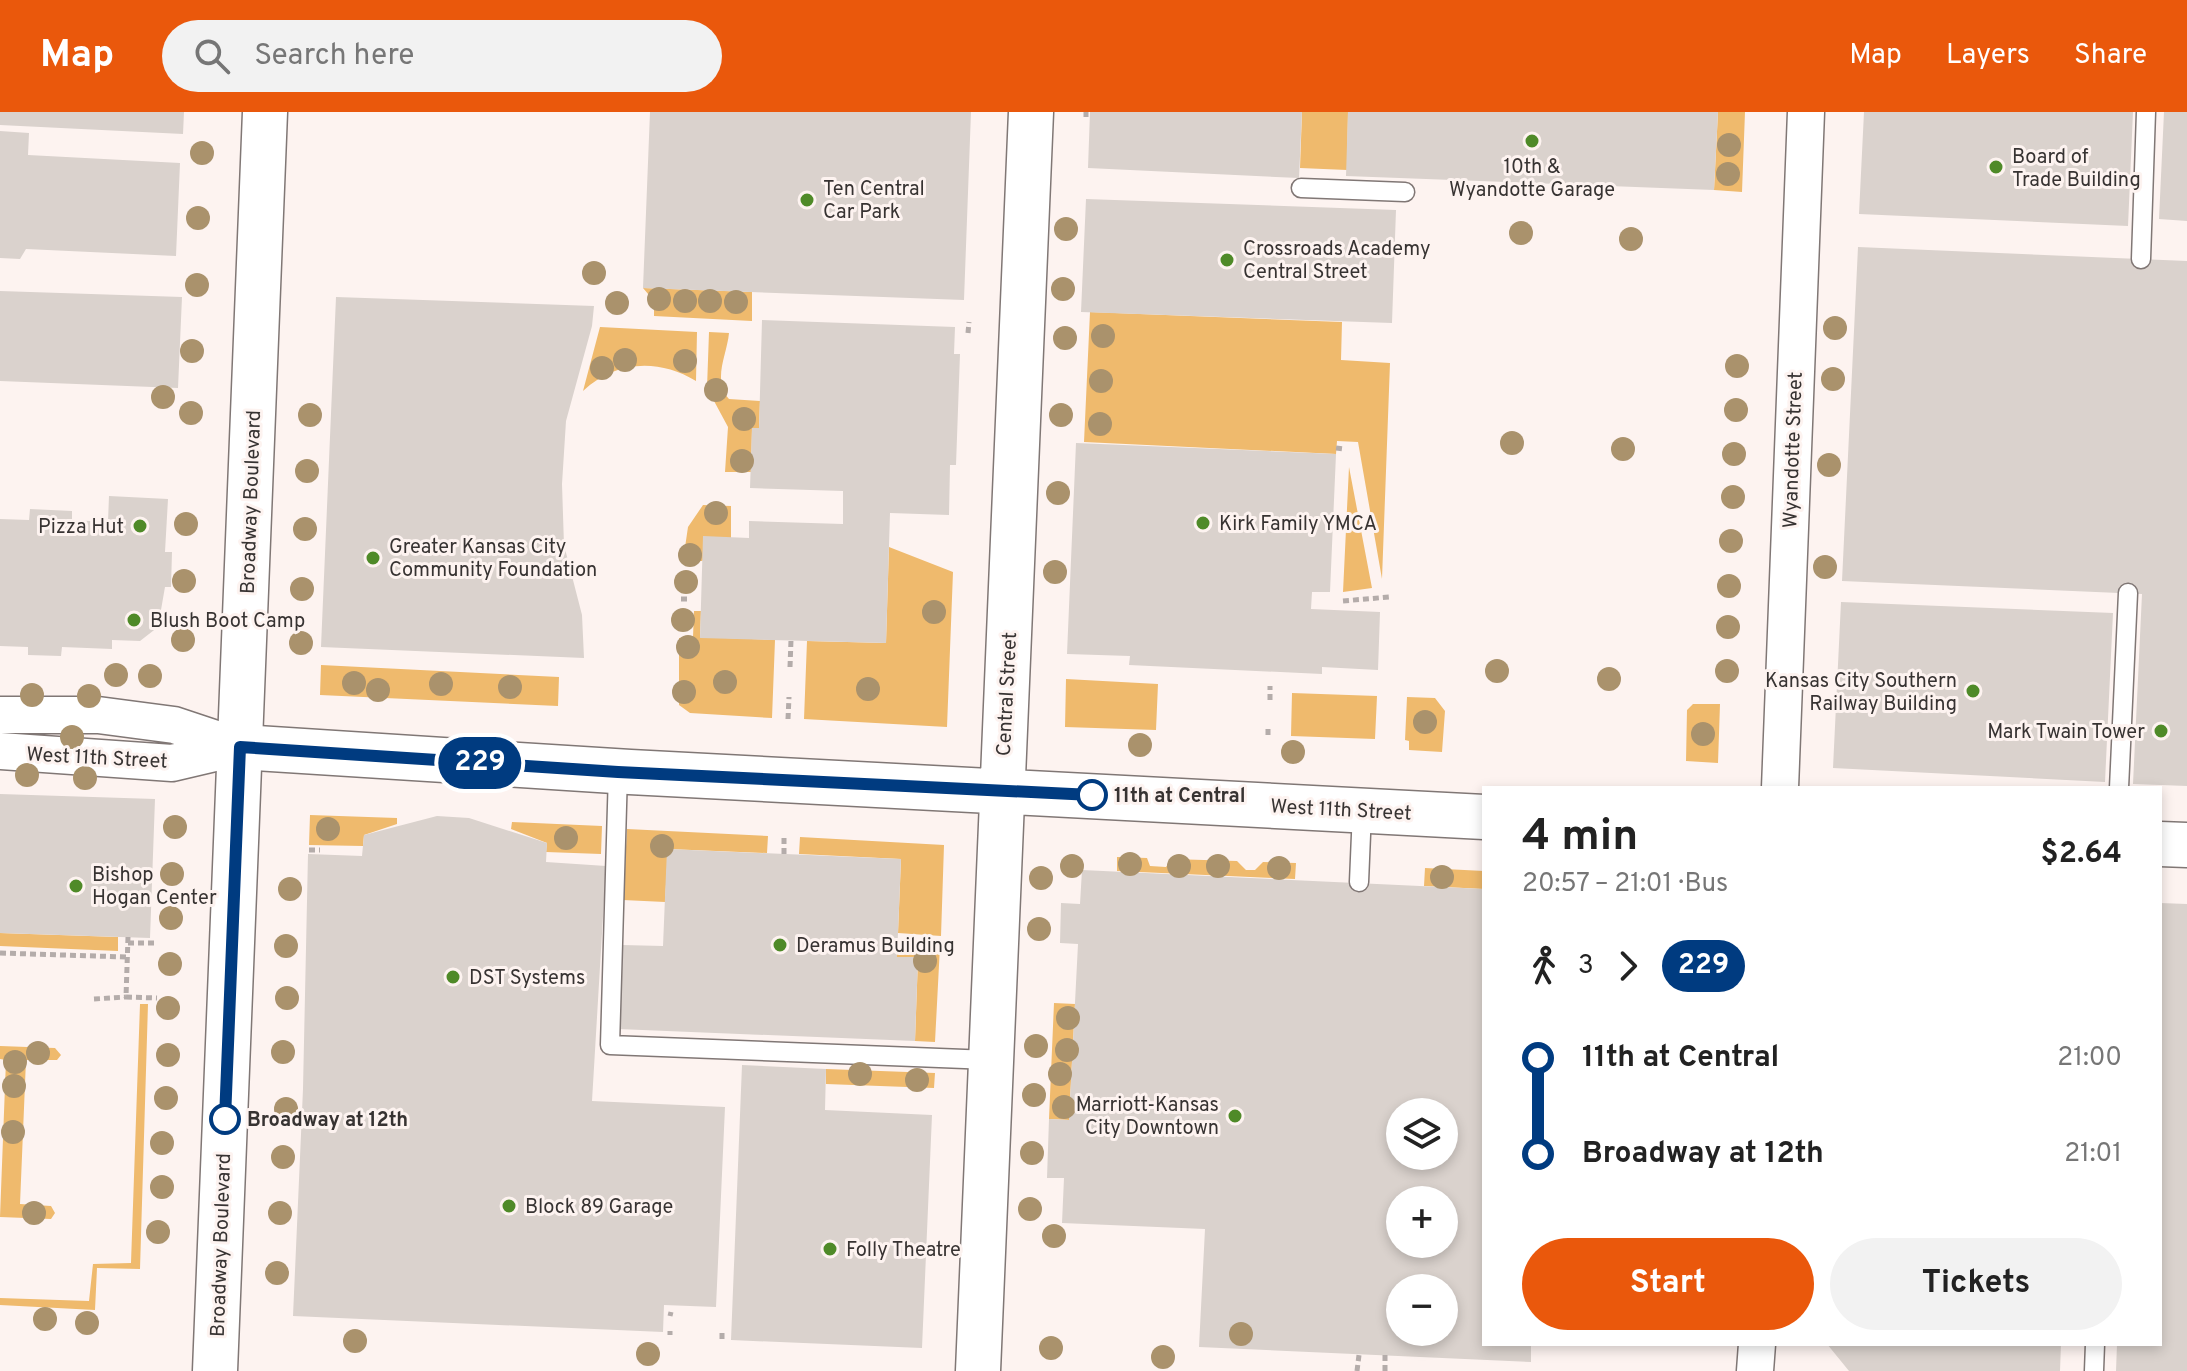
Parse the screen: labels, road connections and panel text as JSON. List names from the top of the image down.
{
  "streets": {
    "street": [
      "Wyandotte Street",
      "Broadway Boulevard",
      "Central Street",
      "West 11th Street"
    ]
  },
  "crossings": [
    ["Broadway Boulevard", "West 11th Street"],
    ["Central Street", "West 11th Street"]
  ],
  "places": [
    "10th & Wyandotte Garage",
    "Board of Trade Building",
    "Ten Central Car Park",
    "Crossroads Academy Central Street",
    "Kirk Family YMCA",
    "Pizza Hut",
    "Greater Kansas City Community Foundation",
    "Blush Boot Camp",
    "Kansas City Southern Railway Building",
    "Mark Twain Tower",
    "11th at Central",
    "Bishop Hogan Center",
    "Deramus Building",
    "DST Systems",
    "Marriott-Kansas City Downtown",
    "Broadway at 12th",
    "Block 89 Garage",
    "Folly Theatre"
  ],
  "lines": ["bus line 229"],
  "page": {
    "header": "Map",
    "search": "Search here",
    "nav": ["Map", "Layers", "Share"],
    "on_map": "229",
    "heading": ["4 min", "20:57 – 21:01 · Bus", "$2.64"],
    "legs": ["3", "229"],
    "list": [
      {
        "name": "11th at Central",
        "value": "21:00"
      },
      {
        "name": "Broadway at 12th",
        "value": "21:01"
      }
    ],
    "map_buttons": ["+", "−"],
    "buttons": ["Start", "Tickets"]
  }
}
